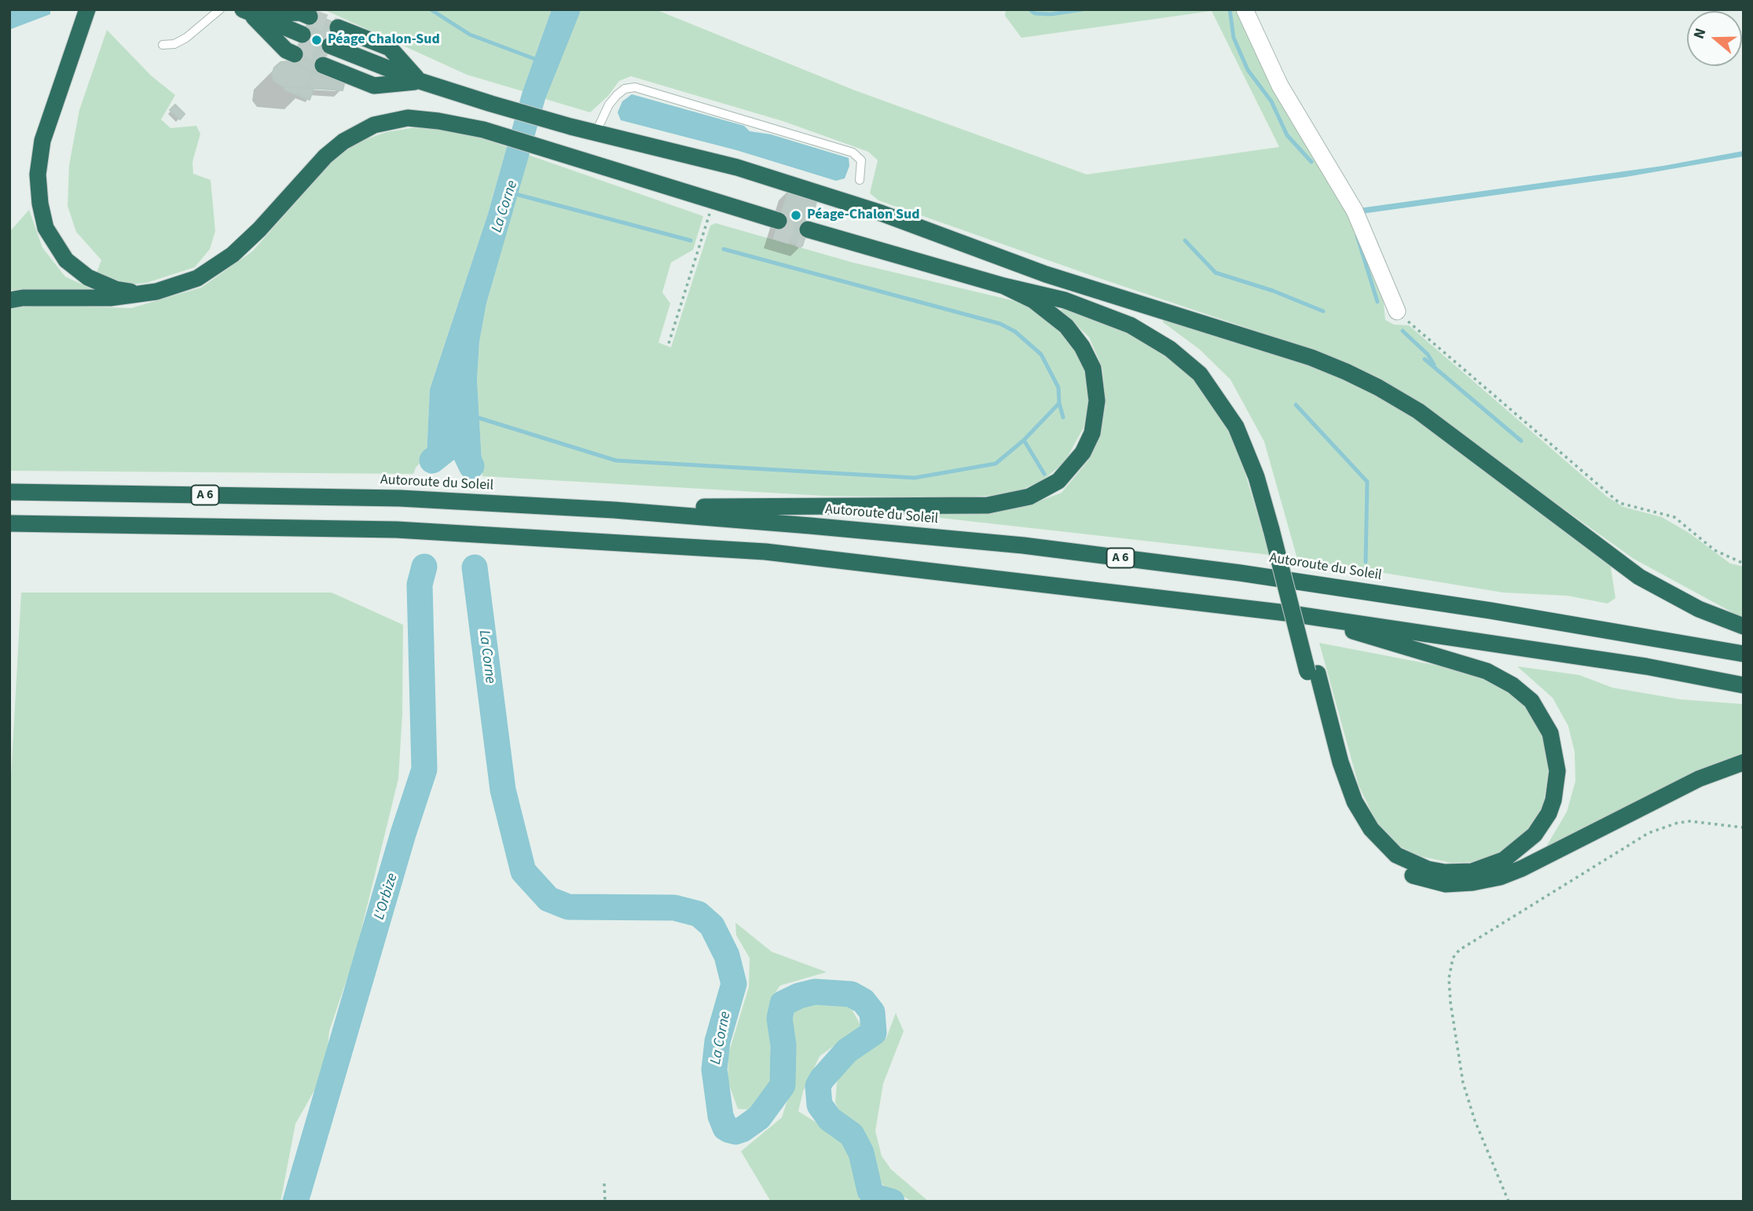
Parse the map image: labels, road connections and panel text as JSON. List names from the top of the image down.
{
  "streets": {
    "highway": ["Autoroute du Soleil", "A 6"]
  },
  "water": ["La Corne", "L'Orbize"],
  "places": ["Péage Chalon-Sud", "Péage-Chalon Sud"],
  "north": "left"
}
